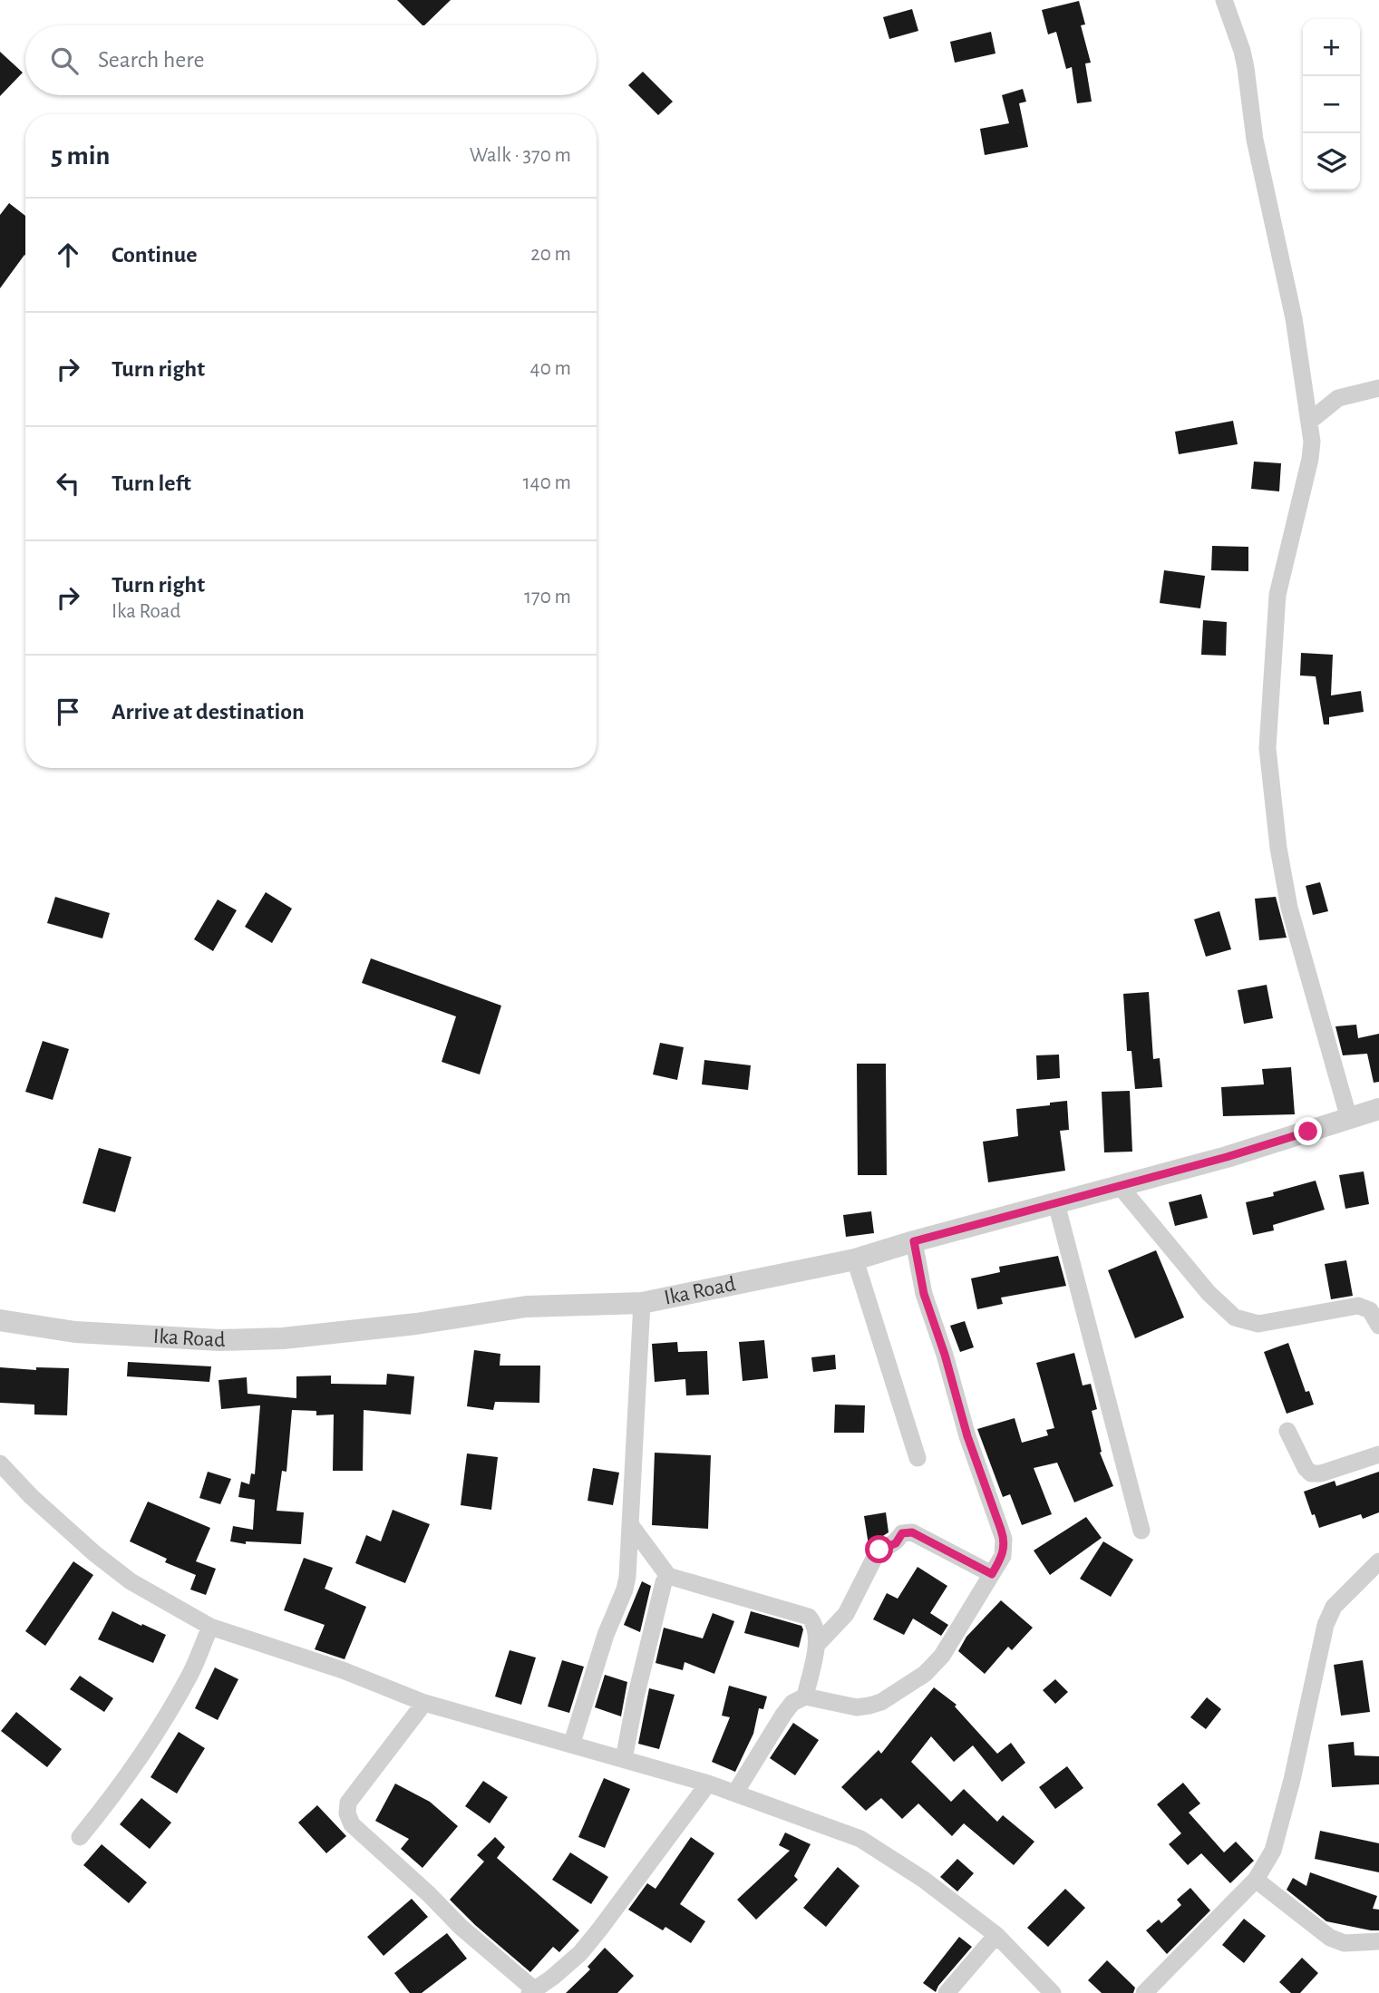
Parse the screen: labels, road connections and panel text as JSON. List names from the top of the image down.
{
  "streets": {
    "street": ["Ika Road"]
  },
  "page": {
    "map_buttons": ["+", "−"],
    "search": "Search here",
    "heading": ["5 min", "Walk · 370 m"],
    "list": [
      ["Continue", "20 m"],
      ["Turn right", "40 m"],
      ["Turn left", "140 m"],
      ["Turn right", "Ika Road", "170 m"],
      "Arrive at destination"
    ]
  }
}
